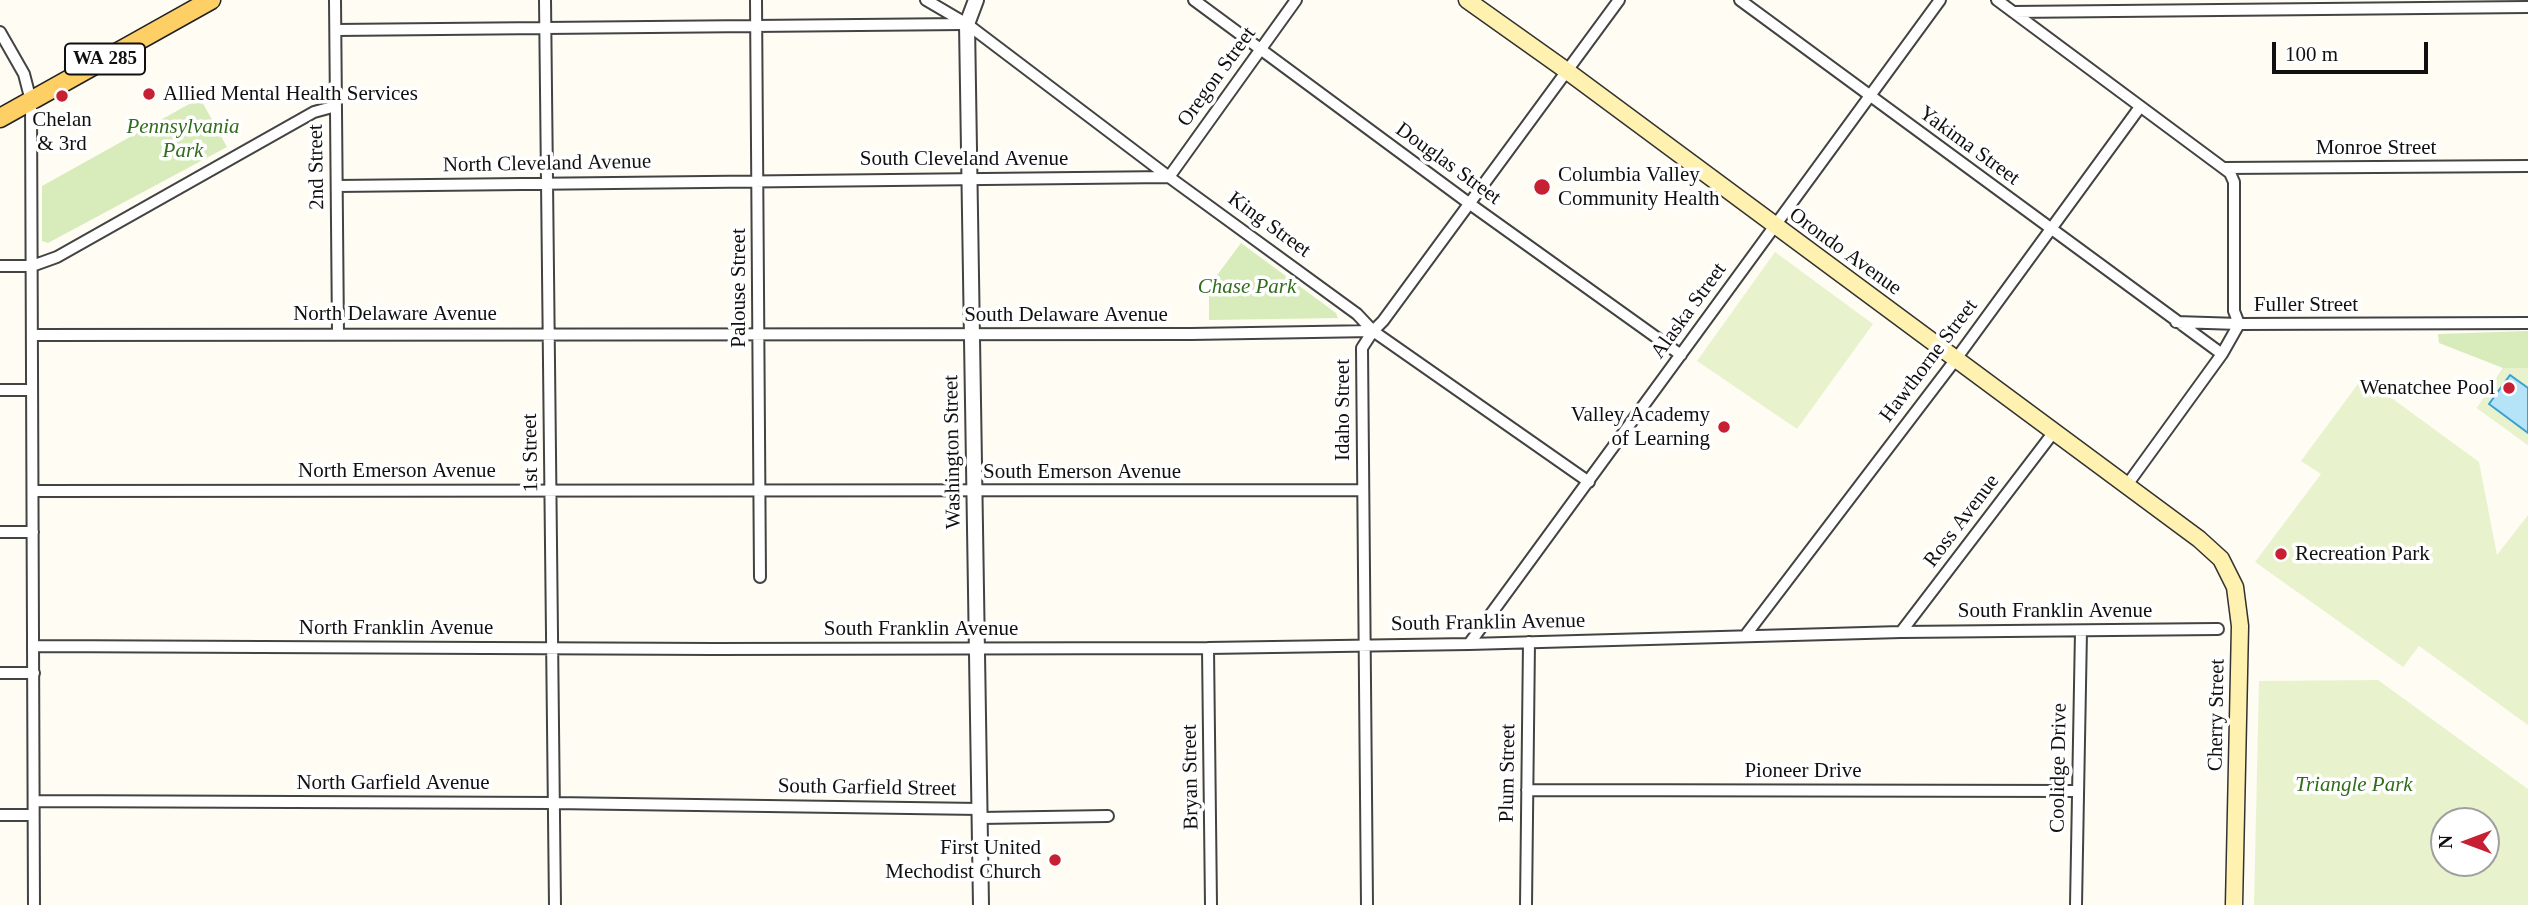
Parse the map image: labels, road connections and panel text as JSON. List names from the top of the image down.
{
  "streets": {
    "main road": ["WA 285", "Orondo Avenue", "Cherry Street"],
    "street": [
      "Oregon Street",
      "Yakima Street",
      "Monroe Street",
      "South Cleveland Avenue",
      "North Cleveland Avenue",
      "Douglas Street",
      "2nd Street",
      "King Street",
      "Palouse Street",
      "Fuller Street",
      "Alaska Street",
      "North Delaware Avenue",
      "South Delaware Avenue",
      "Hawthorne Street",
      "Idaho Street",
      "Washington Street",
      "1st Street",
      "North Emerson Avenue",
      "South Emerson Avenue",
      "Ross Avenue",
      "South Franklin Avenue",
      "North Franklin Avenue",
      "Coolidge Drive",
      "Pioneer Drive",
      "Plum Street",
      "Bryan Street",
      "North Garfield Avenue",
      "South Garfield Street"
    ]
  },
  "crossings": [
    ["Oregon Street", "South Cleveland Avenue"],
    ["Oregon Street", "Douglas Street"],
    ["Oregon Street", "King Street"],
    ["Yakima Street", "Fuller Street"],
    ["Yakima Street", "Alaska Street"],
    ["Yakima Street", "Hawthorne Street"],
    ["South Cleveland Avenue", "North Cleveland Avenue"],
    ["South Cleveland Avenue", "King Street"],
    ["South Cleveland Avenue", "Palouse Street"],
    ["South Cleveland Avenue", "Washington Street"],
    ["North Cleveland Avenue", "2nd Street"],
    ["North Cleveland Avenue", "Palouse Street"],
    ["North Cleveland Avenue", "1st Street"],
    ["Douglas Street", "Alaska Street"],
    ["Douglas Street", "Idaho Street"],
    ["2nd Street", "North Delaware Avenue"],
    ["King Street", "Alaska Street"],
    ["King Street", "South Delaware Avenue"],
    ["King Street", "Idaho Street"],
    ["King Street", "Washington Street"],
    ["Orondo Avenue", "Fuller Street"],
    ["Orondo Avenue", "Alaska Street"],
    ["Orondo Avenue", "Hawthorne Street"],
    ["Orondo Avenue", "Idaho Street"],
    ["Orondo Avenue", "Ross Avenue"],
    ["Orondo Avenue", "Cherry Street"],
    ["Palouse Street", "North Delaware Avenue"],
    ["Palouse Street", "South Delaware Avenue"],
    ["Palouse Street", "North Emerson Avenue"],
    ["Palouse Street", "South Emerson Avenue"],
    ["Alaska Street", "South Franklin Avenue"],
    ["North Delaware Avenue", "South Delaware Avenue"],
    ["North Delaware Avenue", "1st Street"],
    ["South Delaware Avenue", "Idaho Street"],
    ["South Delaware Avenue", "Washington Street"],
    ["Hawthorne Street", "South Franklin Avenue"],
    ["Idaho Street", "South Emerson Avenue"],
    ["Idaho Street", "South Franklin Avenue"],
    ["Washington Street", "South Emerson Avenue"],
    ["Washington Street", "South Franklin Avenue"],
    ["Washington Street", "South Garfield Street"],
    ["1st Street", "North Emerson Avenue"],
    ["1st Street", "North Franklin Avenue"],
    ["1st Street", "North Garfield Avenue"],
    ["North Emerson Avenue", "South Emerson Avenue"],
    ["Ross Avenue", "South Franklin Avenue"],
    ["South Franklin Avenue", "North Franklin Avenue"],
    ["South Franklin Avenue", "Coolidge Drive"],
    ["South Franklin Avenue", "Plum Street"],
    ["South Franklin Avenue", "Bryan Street"],
    ["Coolidge Drive", "Pioneer Drive"],
    ["Pioneer Drive", "Plum Street"],
    ["North Garfield Avenue", "South Garfield Street"]
  ],
  "parks": ["Pennsylvania Park", "Chase Park", "Triangle Park"],
  "places": [
    "Allied Mental Health Services",
    "Chelan & 3rd",
    "Columbia Valley Community Health",
    "Wenatchee Pool",
    "Valley Academy of Learning",
    "Recreation Park",
    "First United Mechodist Church"
  ],
  "scale_bar": "100 m",
  "north": "left"
}
